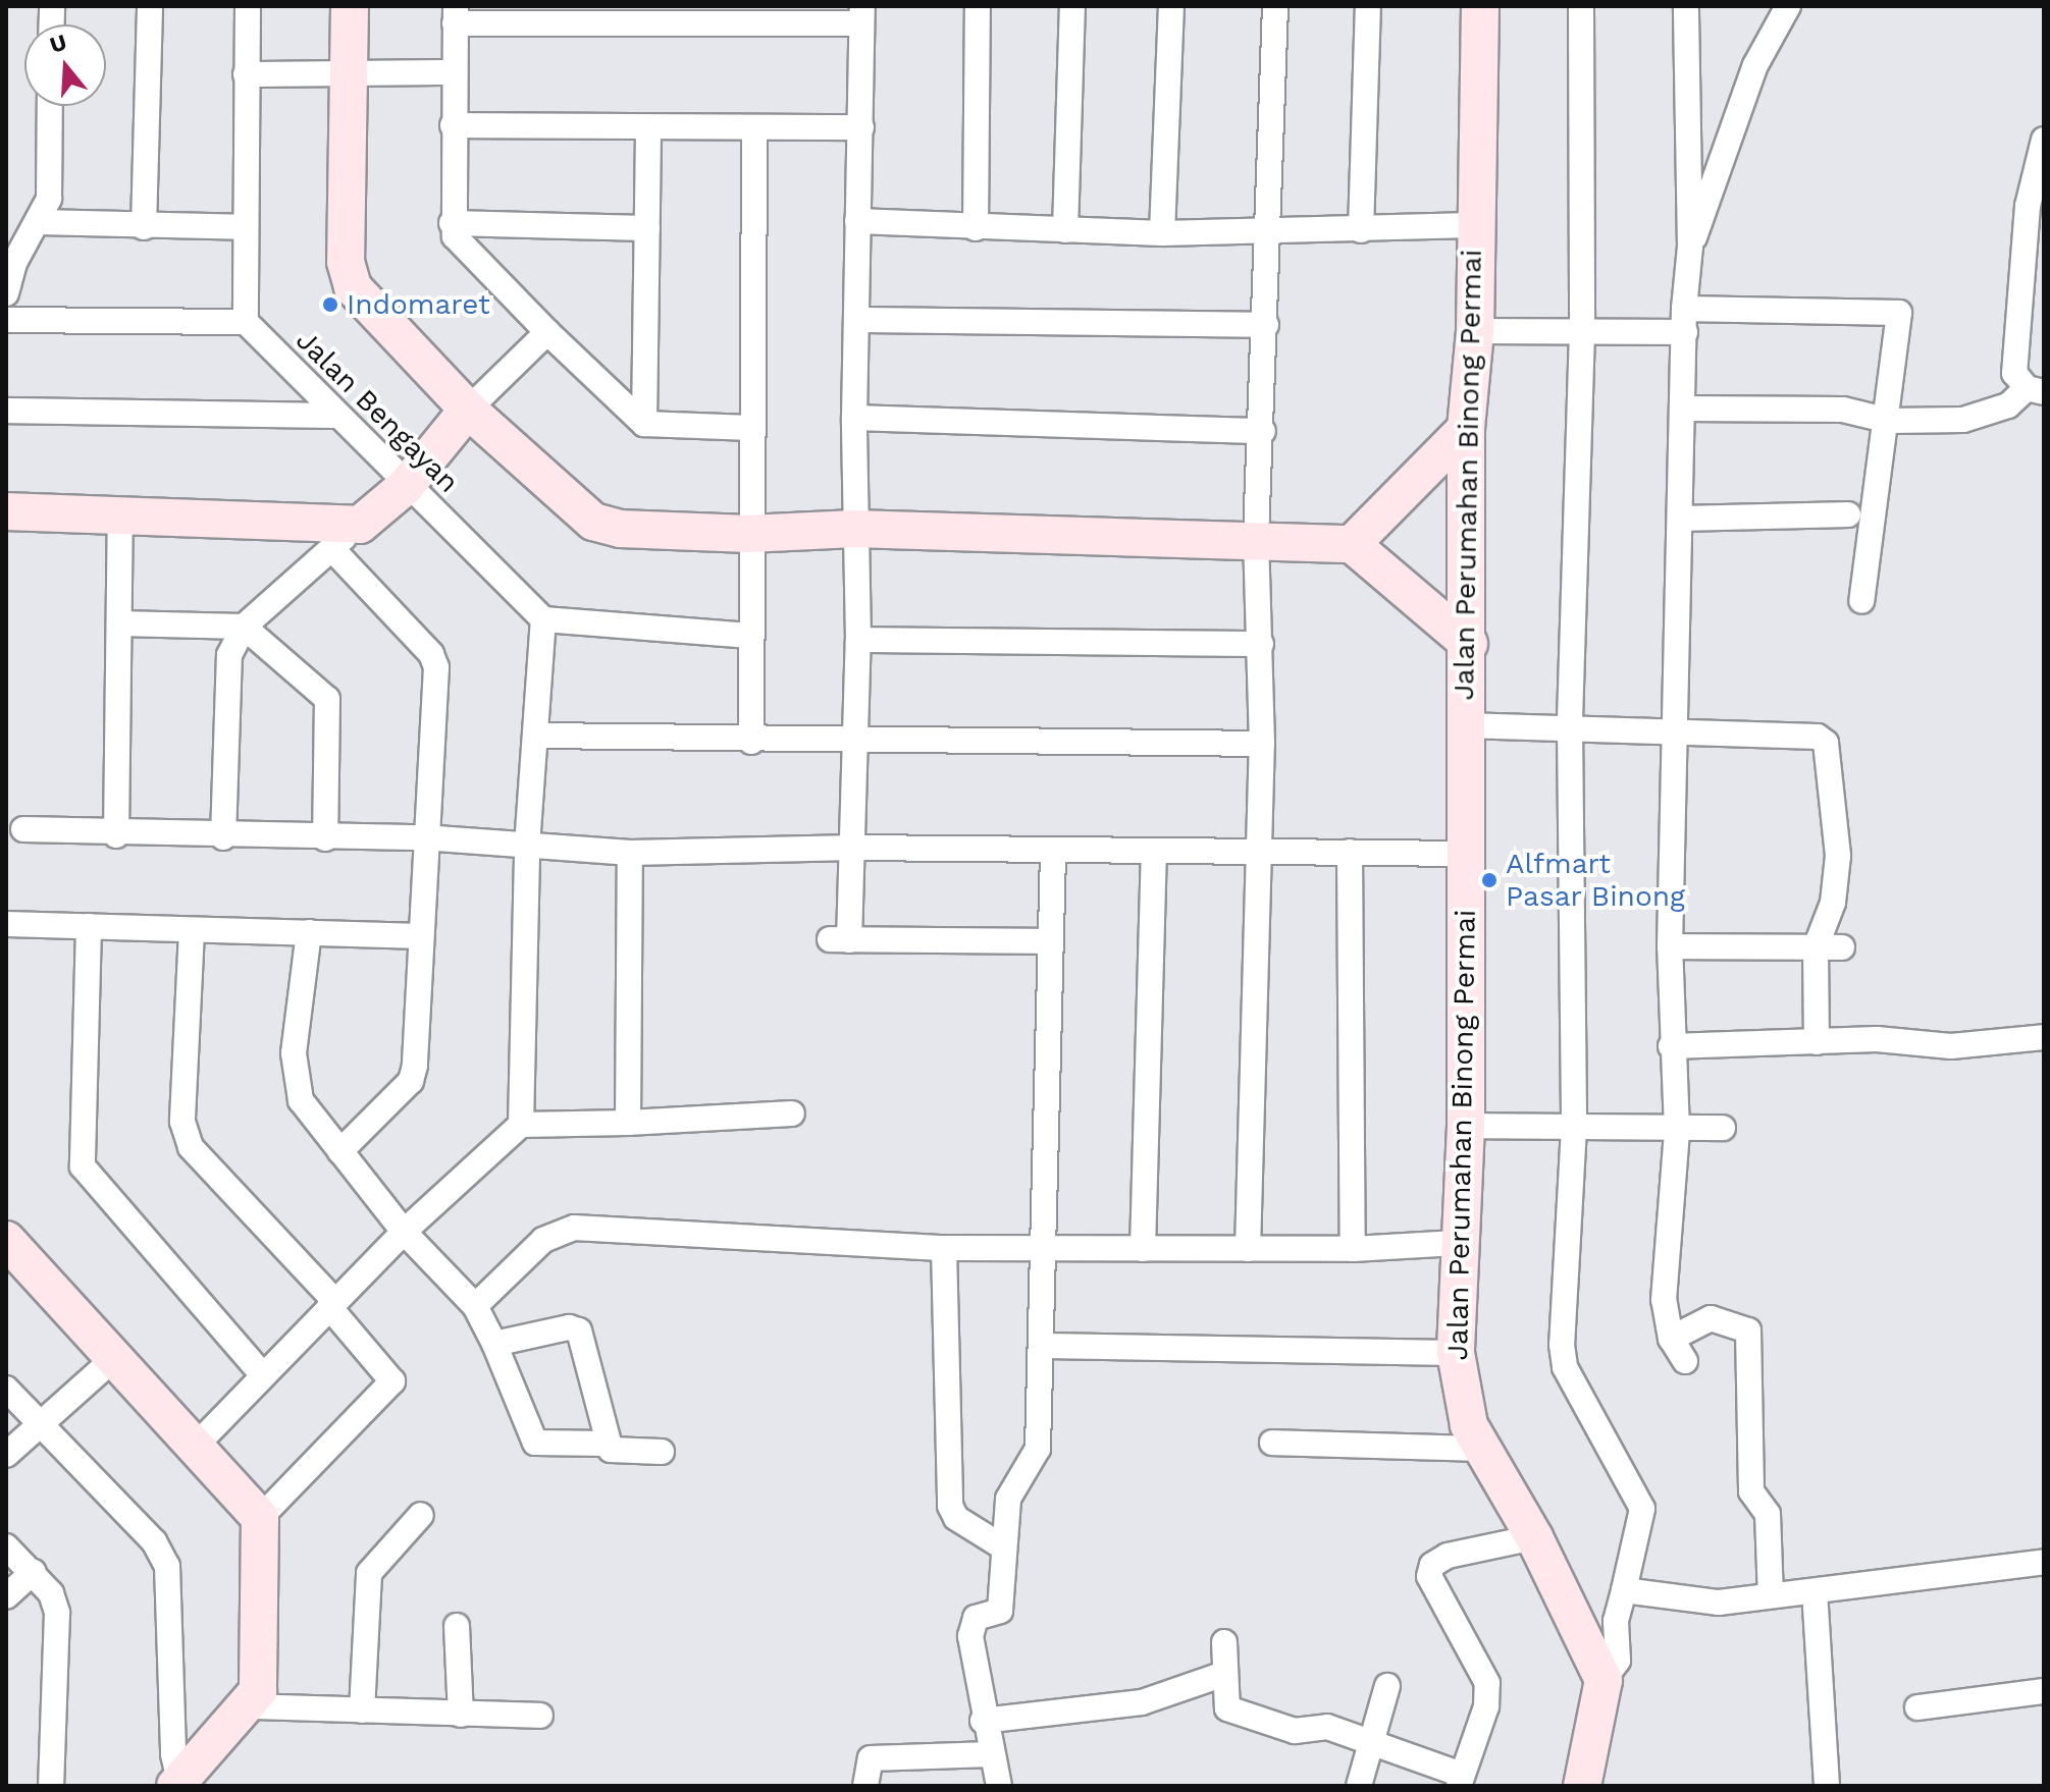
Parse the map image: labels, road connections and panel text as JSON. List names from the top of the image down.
{
  "streets": {
    "street": ["Jalan Bengayan", "Jalan Perumahan Binong Permai"]
  },
  "places": ["Indomaret", "Alfmart Pasar Binong"],
  "north": "top"
}
